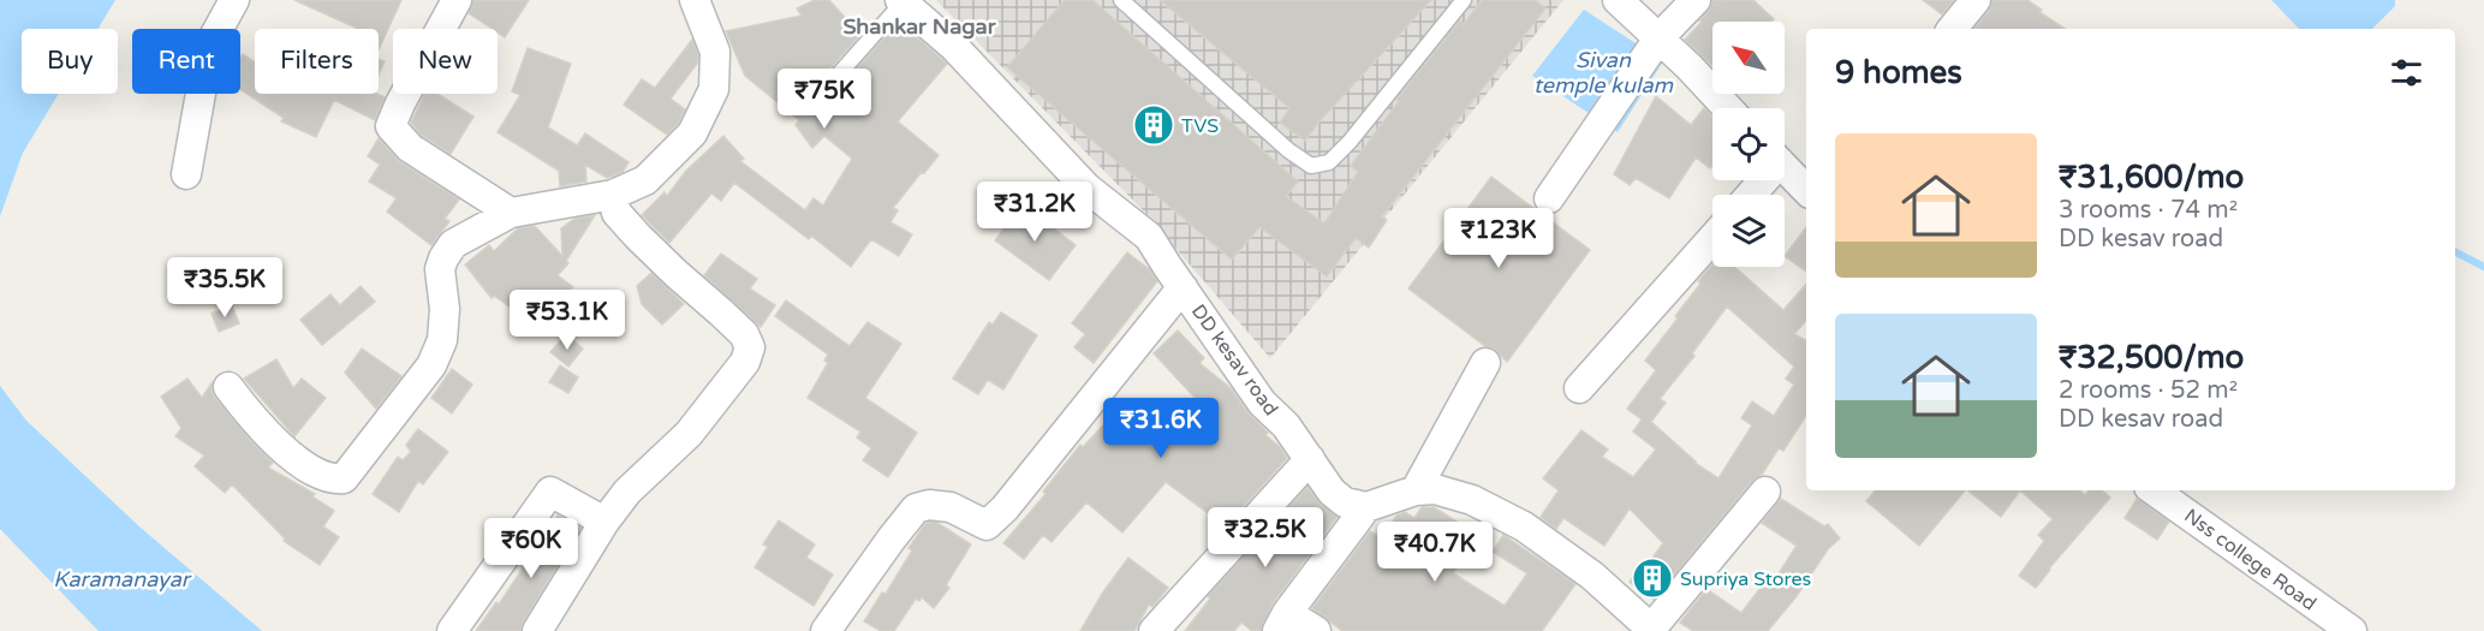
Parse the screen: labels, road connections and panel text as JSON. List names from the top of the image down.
{
  "streets": {
    "street": ["DD kesav road", "Nss college Road"]
  },
  "districts": ["Shankar Nagar"],
  "water": ["Sivan temple kulam", "Karamanayar"],
  "places": {
    "building": ["TVS", "Supriya Stores"]
  },
  "north": "top left",
  "page": {
    "chip": [
      "Buy",
      "Rent",
      "Filters",
      "New"
    ],
    "heading": "9 homes",
    "price": [
      "₹75K",
      "₹31.2K",
      "₹123K",
      "₹35.5K",
      "₹53.1K",
      "₹31.6K",
      "₹32.5K",
      "₹60K",
      "₹40.7K"
    ],
    "list": [
      {
        "name": "₹31,600/mo",
        "note": "3 rooms · 74 m² · DD kesav road"
      },
      {
        "name": "₹32,500/mo",
        "note": "2 rooms · 52 m² · DD kesav road"
      }
    ]
  }
}
